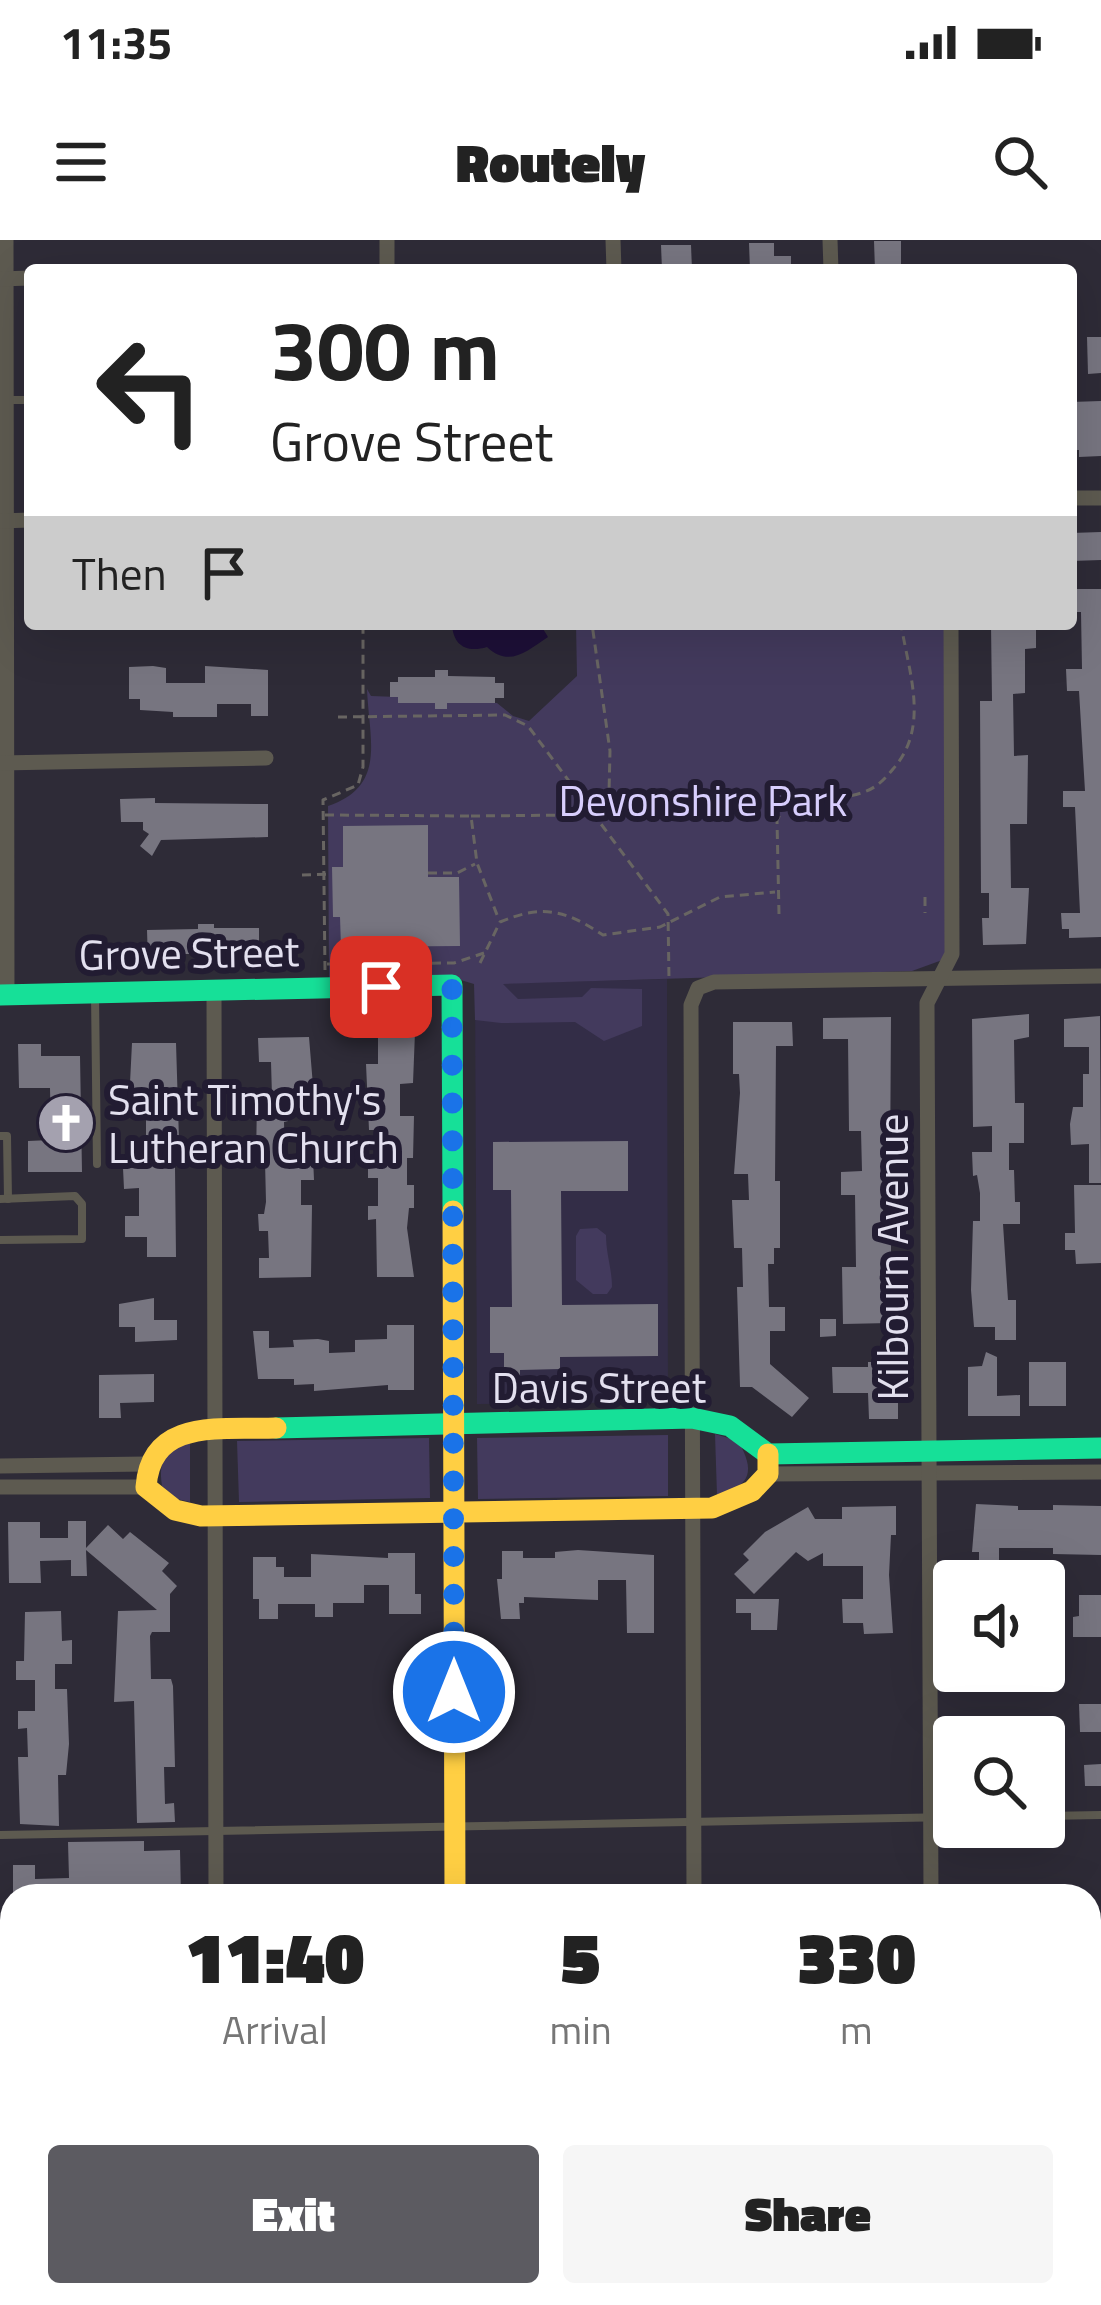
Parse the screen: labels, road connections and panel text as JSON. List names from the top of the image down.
{
  "streets": {
    "street": ["Grove Street", "Kilbourn Avenue", "Davis Street"]
  },
  "crossings": [
    ["Grove Street", "Davis Street"]
  ],
  "parks": ["Devonshire Park"],
  "places": {
    "church": ["Saint Timothy's Lutheran Church"]
  },
  "page": {
    "status": "11:35",
    "header": "Routely",
    "turn": ["300 m", "Grove Street"],
    "then": "Then",
    "eta": [
      "11:40",
      "Arrival",
      "5",
      "min",
      "330",
      "m"
    ],
    "buttons": ["Exit", "Share"]
  }
}
